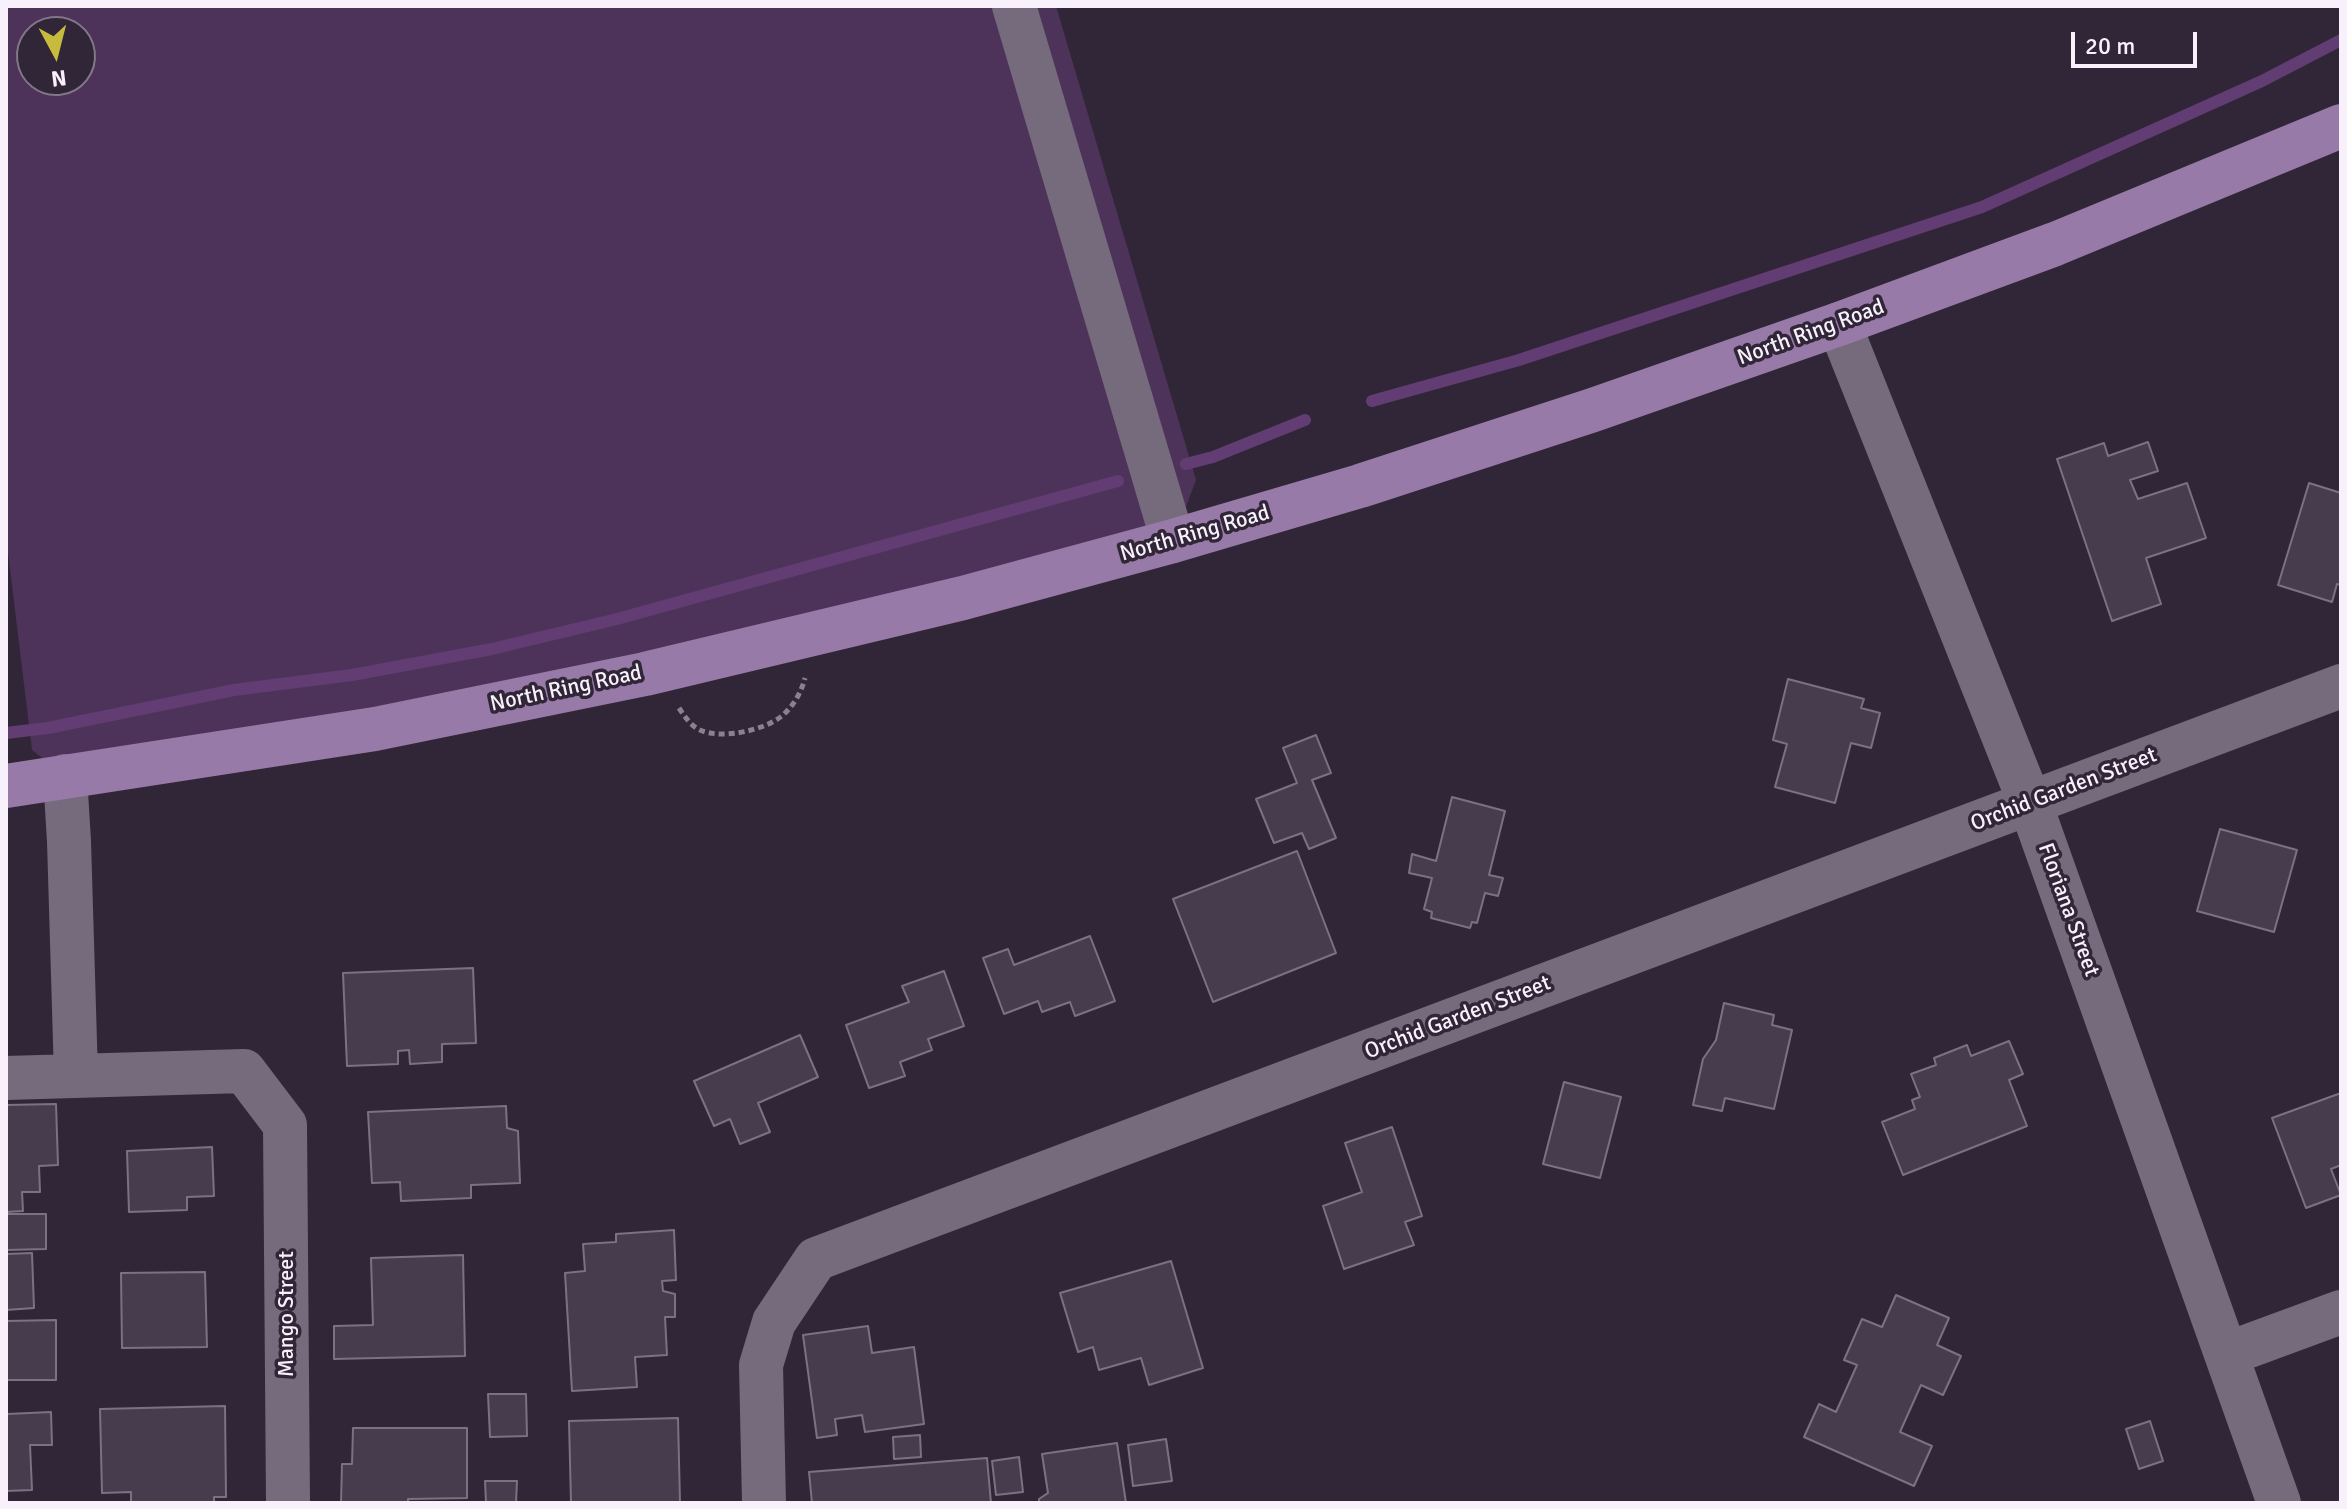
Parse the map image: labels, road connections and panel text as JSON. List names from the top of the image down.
{
  "streets": {
    "main road": ["North Ring Road"],
    "street": ["Orchid Garden Street", "Floriana Street", "Mango Street"]
  },
  "crossings": [
    ["North Ring Road", "Floriana Street"],
    ["Orchid Garden Street", "Floriana Street"]
  ],
  "scale_bar": "20 m",
  "north": "bottom"
}
